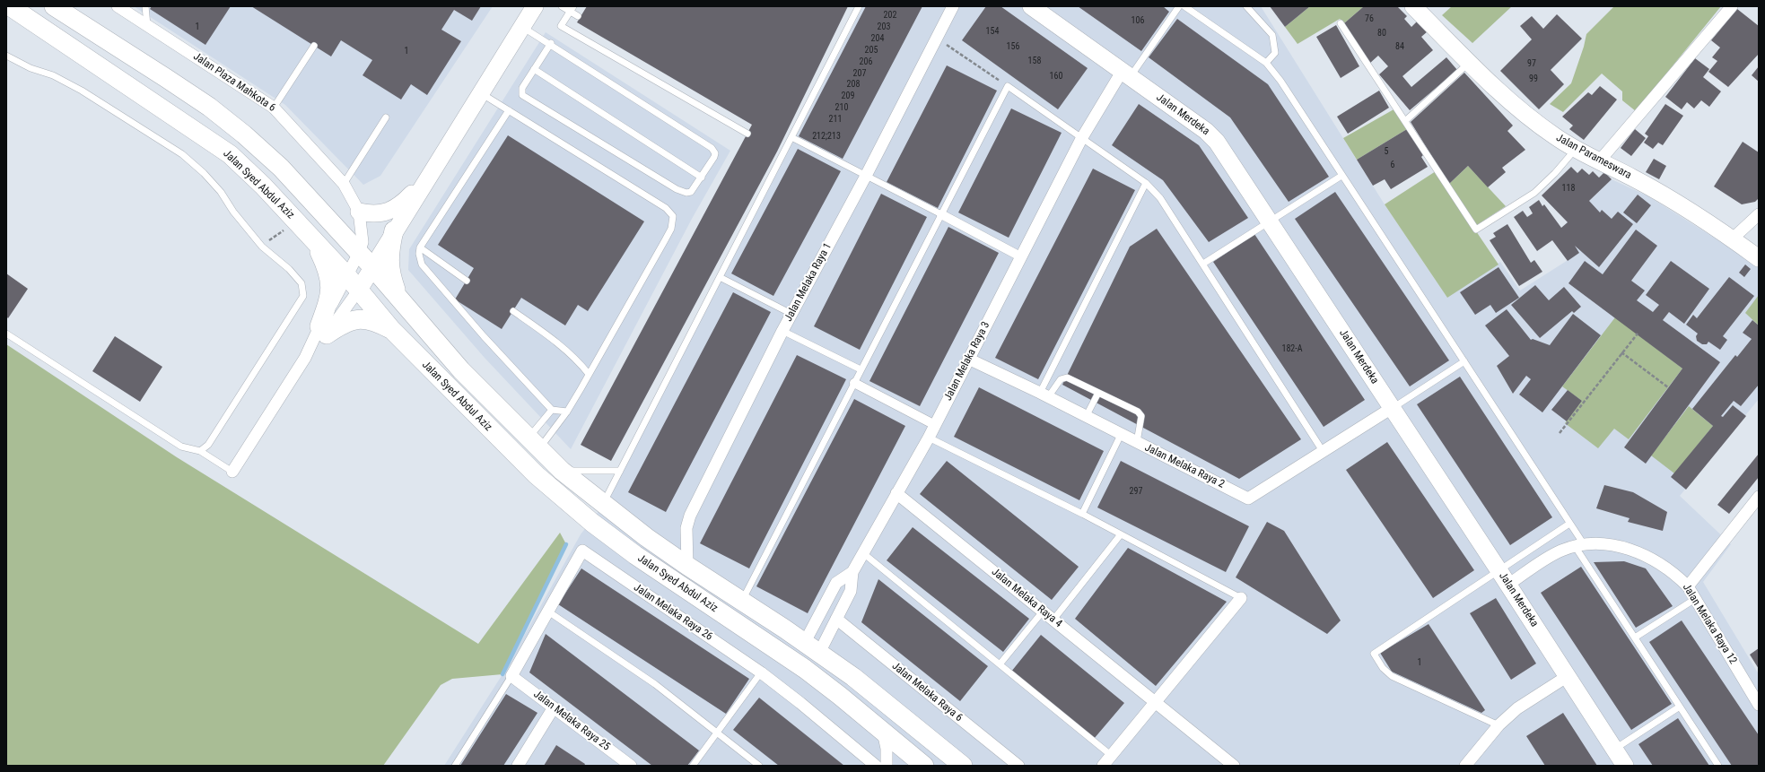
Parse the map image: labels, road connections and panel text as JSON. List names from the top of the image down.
{
  "streets": {
    "main road": ["Jalan Merdeka", "Jalan Parameswara", "Jalan Syed Abdul Aziz"],
    "street": [
      "Jalan Plaza Mahkota 6",
      "Jalan Melaka Raya 1",
      "Jalan Melaka Raya 3",
      "Jalan Melaka Raya 2",
      "Jalan Melaka Raya 4",
      "Jalan Melaka Raya 26",
      "Jalan Melaka Raya 12",
      "Jalan Melaka Raya 6",
      "Jalan Melaka Raya 25"
    ]
  },
  "crossings": [
    ["Jalan Merdeka", "Jalan Melaka Raya 3"],
    ["Jalan Merdeka", "Jalan Melaka Raya 2"],
    ["Jalan Merdeka", "Jalan Melaka Raya 12"],
    ["Jalan Syed Abdul Aziz", "Jalan Melaka Raya 1"],
    ["Jalan Syed Abdul Aziz", "Jalan Melaka Raya 3"],
    ["Jalan Melaka Raya 3", "Jalan Melaka Raya 2"],
    ["Jalan Melaka Raya 3", "Jalan Melaka Raya 4"],
    ["Jalan Melaka Raya 3", "Jalan Melaka Raya 6"],
    ["Jalan Melaka Raya 26", "Jalan Melaka Raya 25"]
  ],
  "house_numbers": [
    "202",
    "76",
    "106",
    "1",
    "203",
    "154",
    "80",
    "204",
    "156",
    "84",
    "205",
    "1",
    "158",
    "206",
    "97",
    "207",
    "160",
    "99",
    "208",
    "209",
    "210",
    "211",
    "212;213",
    "5",
    "6",
    "118",
    "182-A",
    "297",
    "1"
  ]
}
